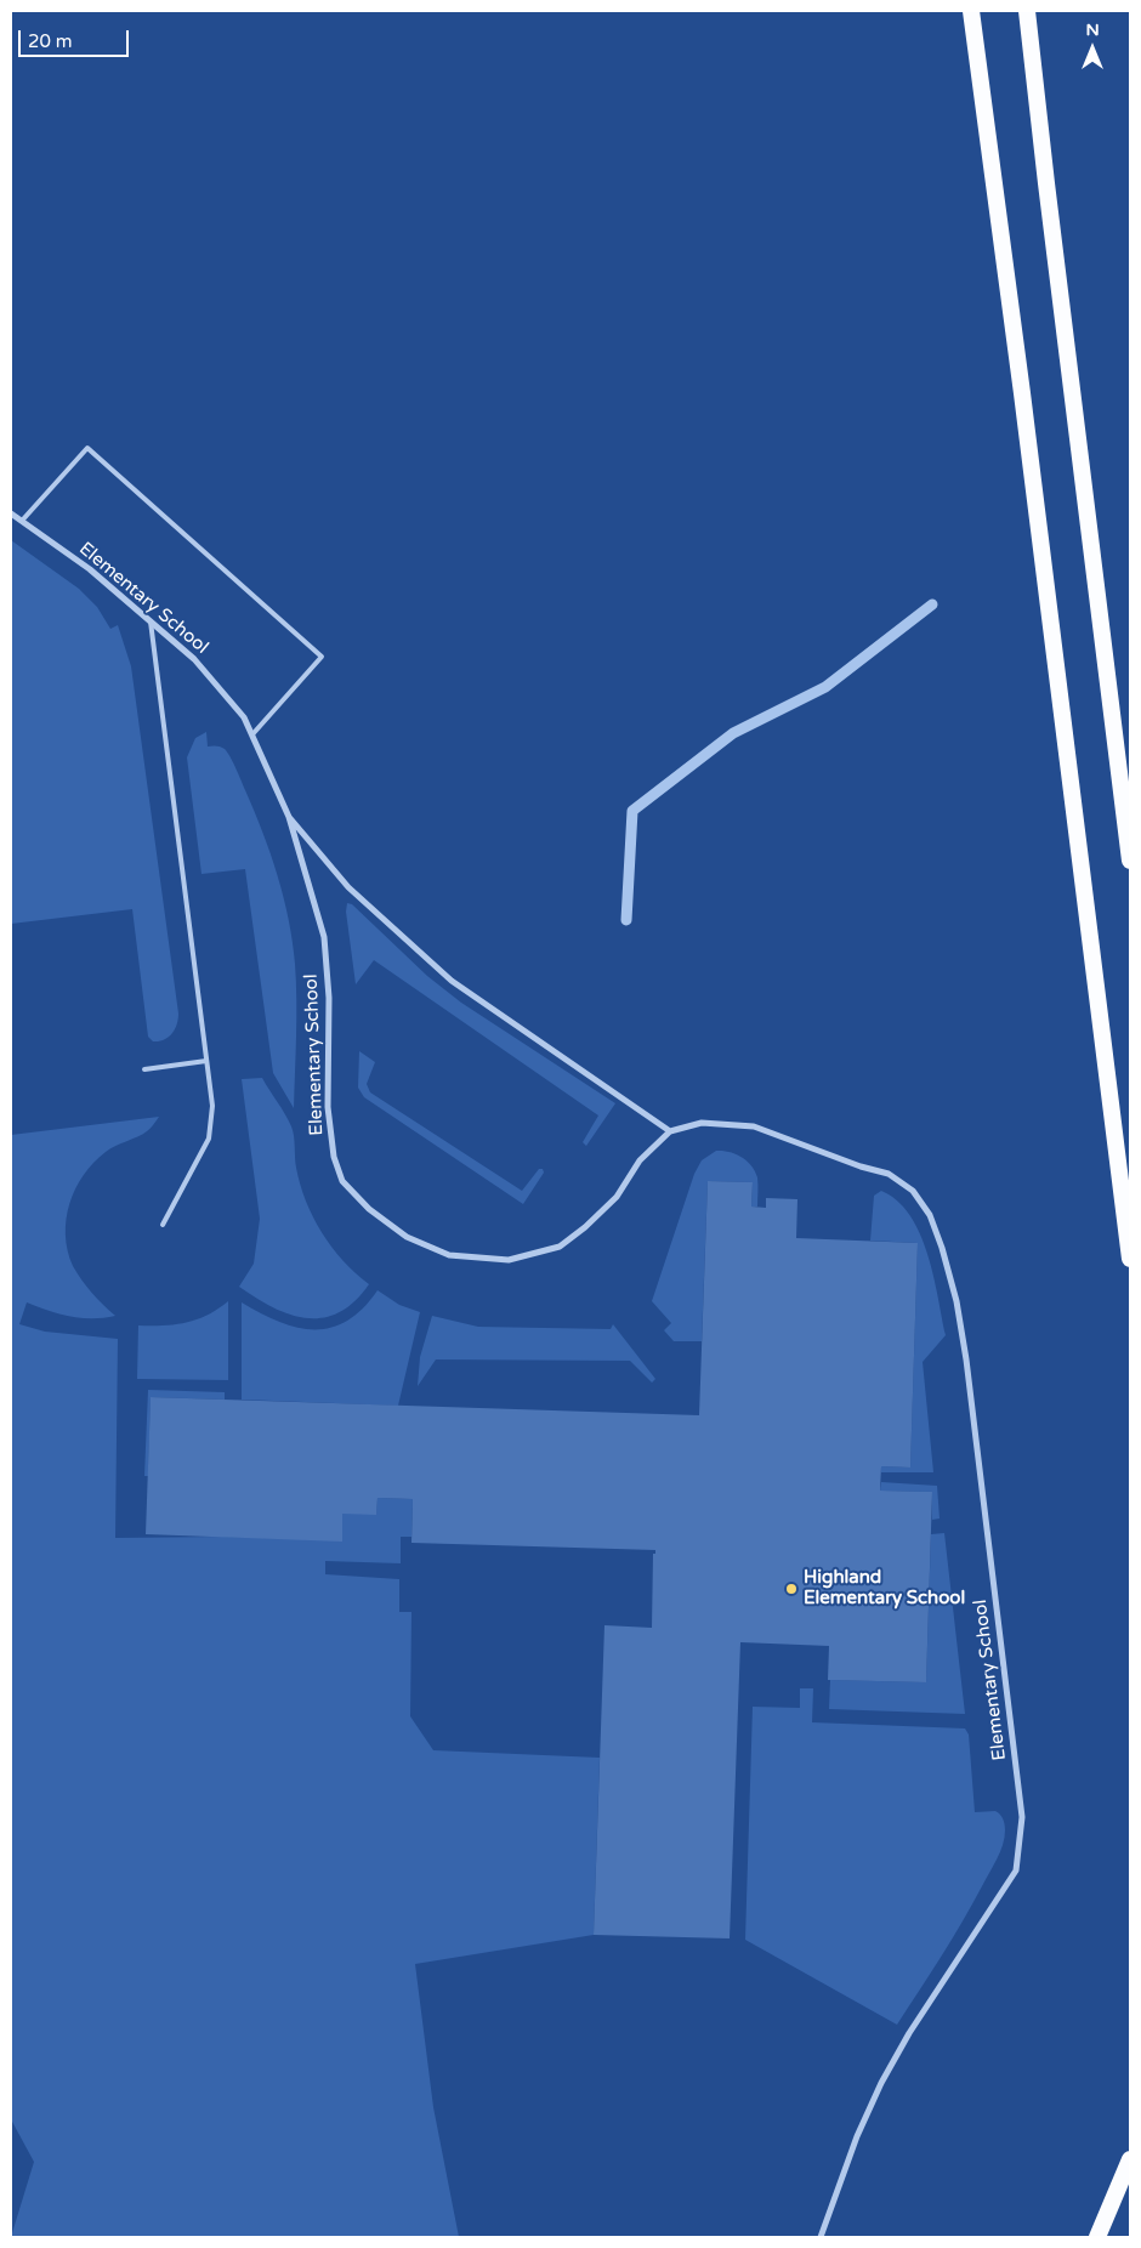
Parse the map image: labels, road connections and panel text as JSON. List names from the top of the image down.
{
  "streets": {
    "street": ["Elementary School"]
  },
  "places": ["Highland Elementary School"],
  "scale_bar": "20 m",
  "north": "top"
}
